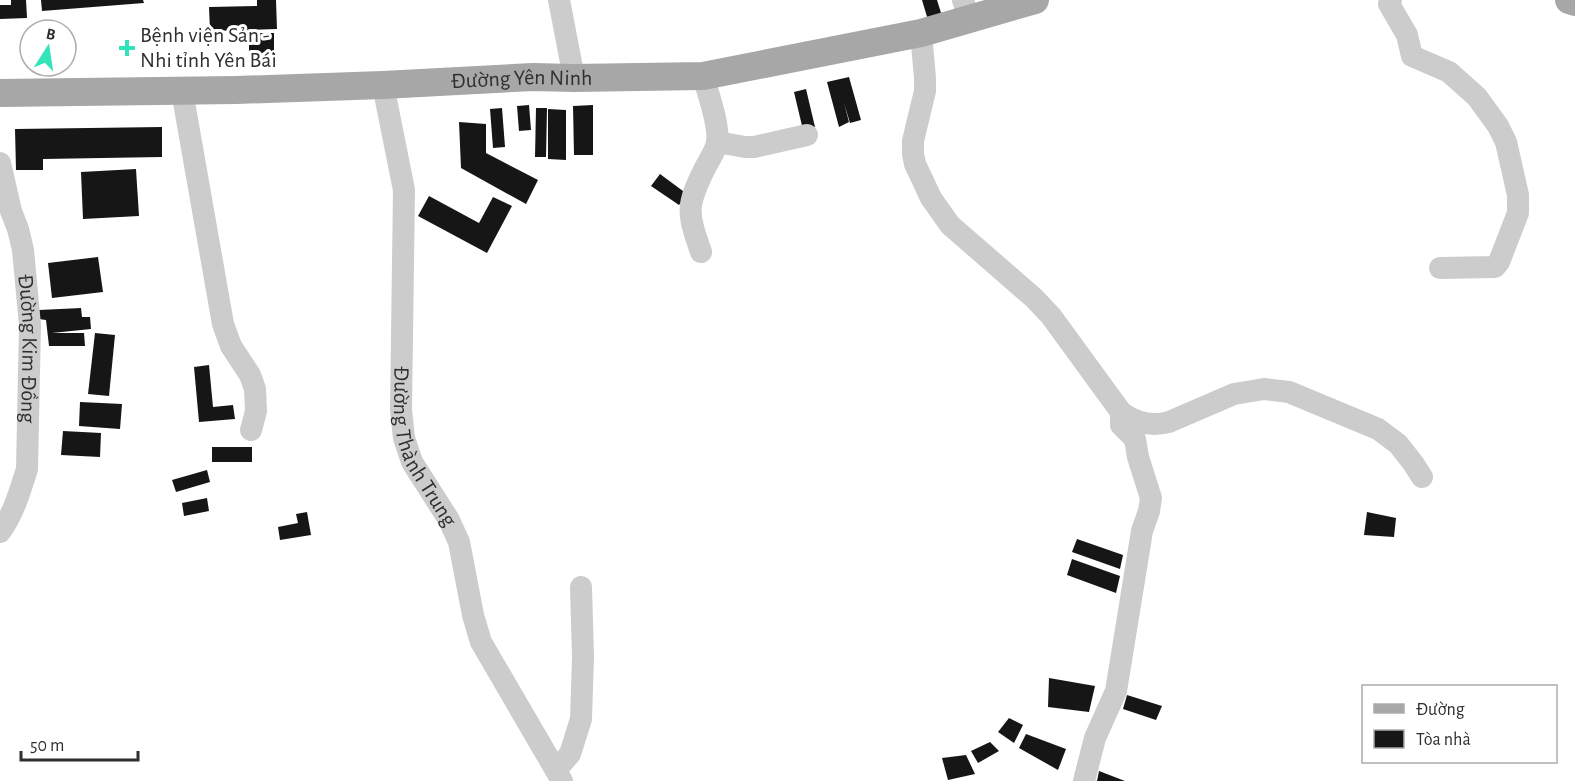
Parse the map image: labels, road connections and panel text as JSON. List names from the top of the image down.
{
  "streets": {
    "main road": ["Đường Yên Ninh"],
    "street": ["Đường Kim Đồng", "Đường Thành Trung"]
  },
  "crossings": [
    ["Đường Yên Ninh", "Đường Thành Trung"]
  ],
  "places": {
    "health": ["Bệnh viện Sản - Nhi tỉnh Yên Bái"]
  },
  "legend": ["Đường", "Tòa nhà"],
  "scale_bar": "50 m",
  "north": "top"
}
